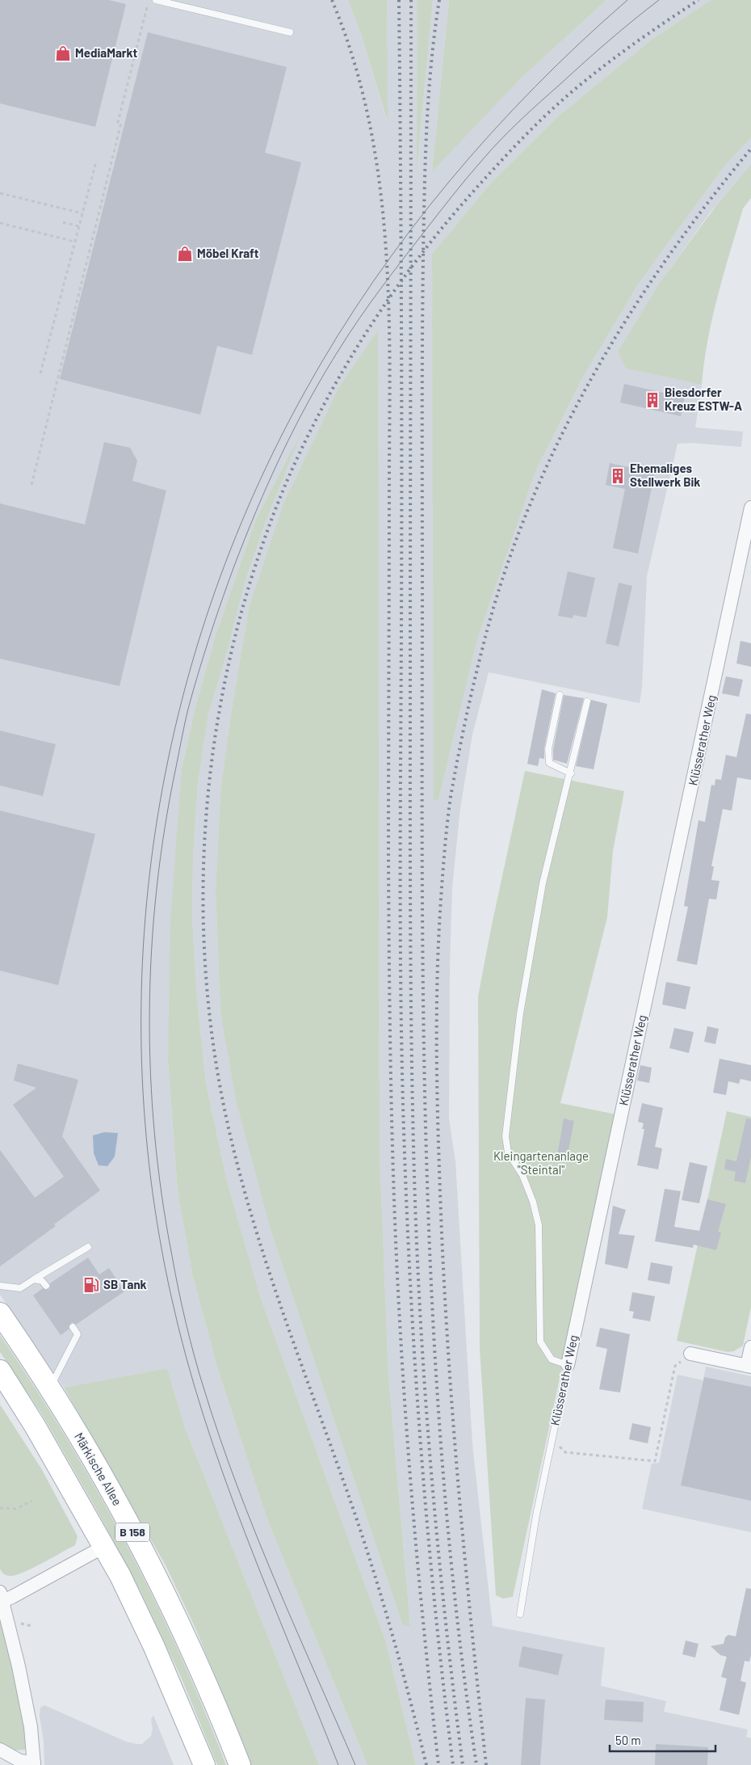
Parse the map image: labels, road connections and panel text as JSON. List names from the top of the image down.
{
  "streets": {
    "main road": ["Märkische Allee", "B 158"],
    "street": ["Klüsserather Weg"]
  },
  "parks": ["Kleingartenanlage \"Steintal\""],
  "places": {
    "shop": ["MediaMarkt", "Möbel Kraft"],
    "building": ["Biesdorfer Kreuz ESTW-A", "Ehemaliges Stellwerk Bik"],
    "fuel station": ["SB Tank"]
  },
  "scale_bar": "50 m"
}
